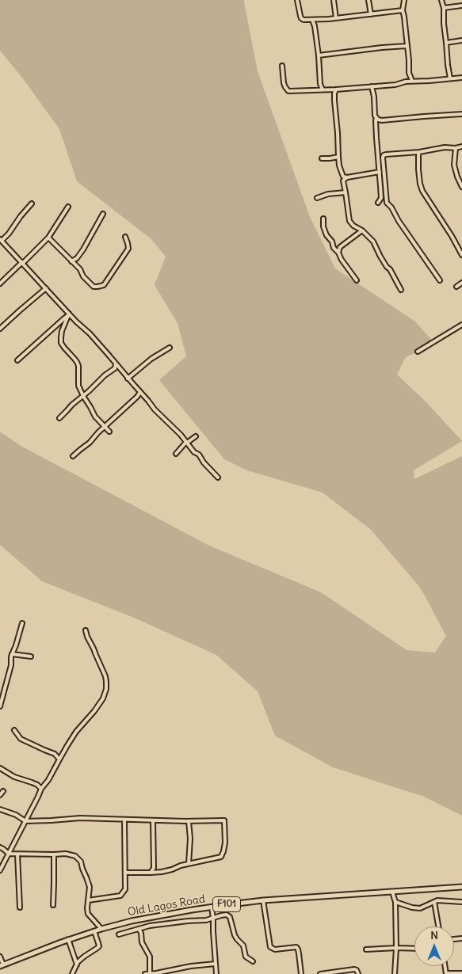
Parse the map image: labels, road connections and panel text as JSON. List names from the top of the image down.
{
  "streets": {
    "main road": ["F101", "Old Lagos Road"]
  },
  "north": "top"
}
